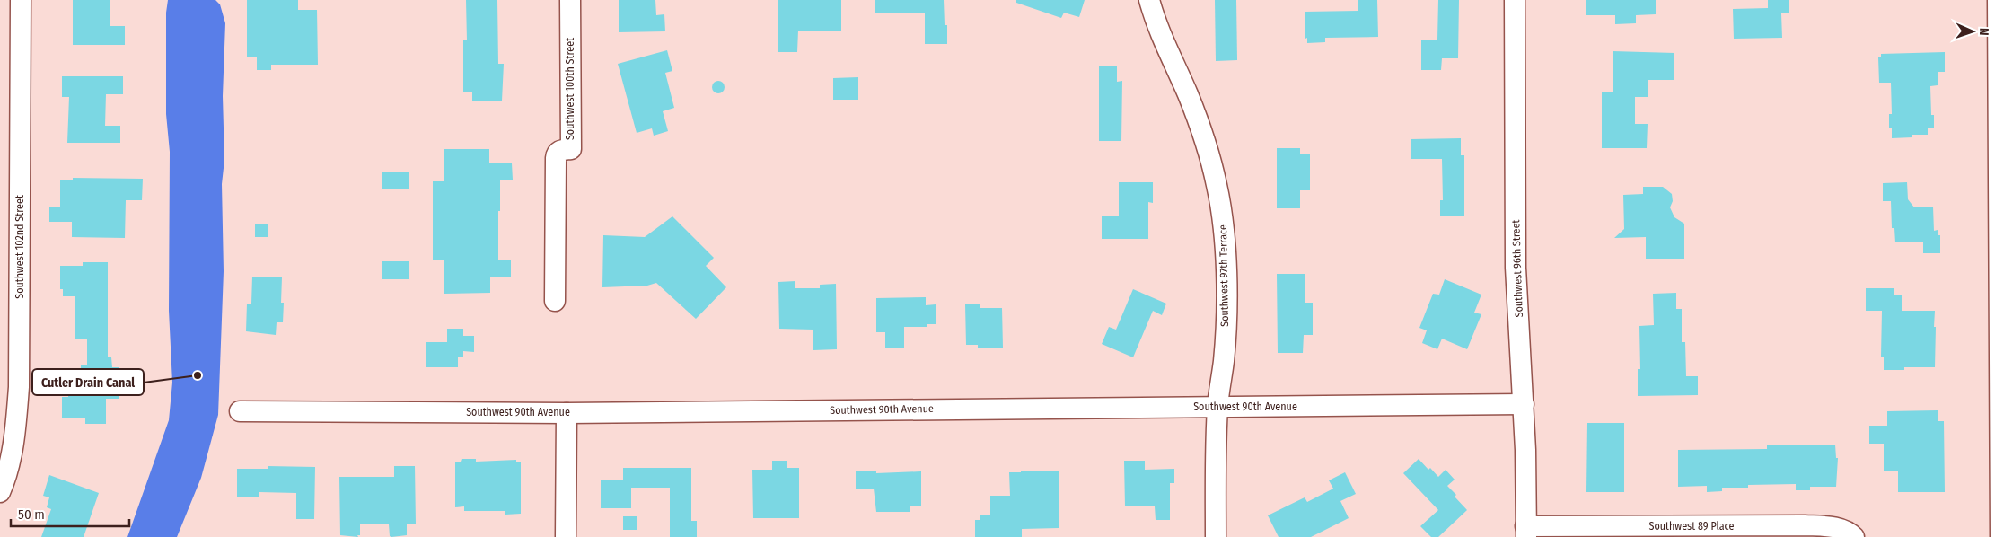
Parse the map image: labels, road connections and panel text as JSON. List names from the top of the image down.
{
  "streets": {
    "street": [
      "Southwest 100th Street",
      "Southwest 102nd Street",
      "Southwest 96th Street",
      "Southwest 97th Terrace",
      "Southwest 90th Avenue",
      "Southwest 89 Place"
    ]
  },
  "crossings": [
    ["Southwest 96th Street", "Southwest 90th Avenue"],
    ["Southwest 96th Street", "Southwest 89 Place"],
    ["Southwest 97th Terrace", "Southwest 90th Avenue"]
  ],
  "places": ["Cutler Drain Canal"],
  "scale_bar": "50 m",
  "north": "right"
}
